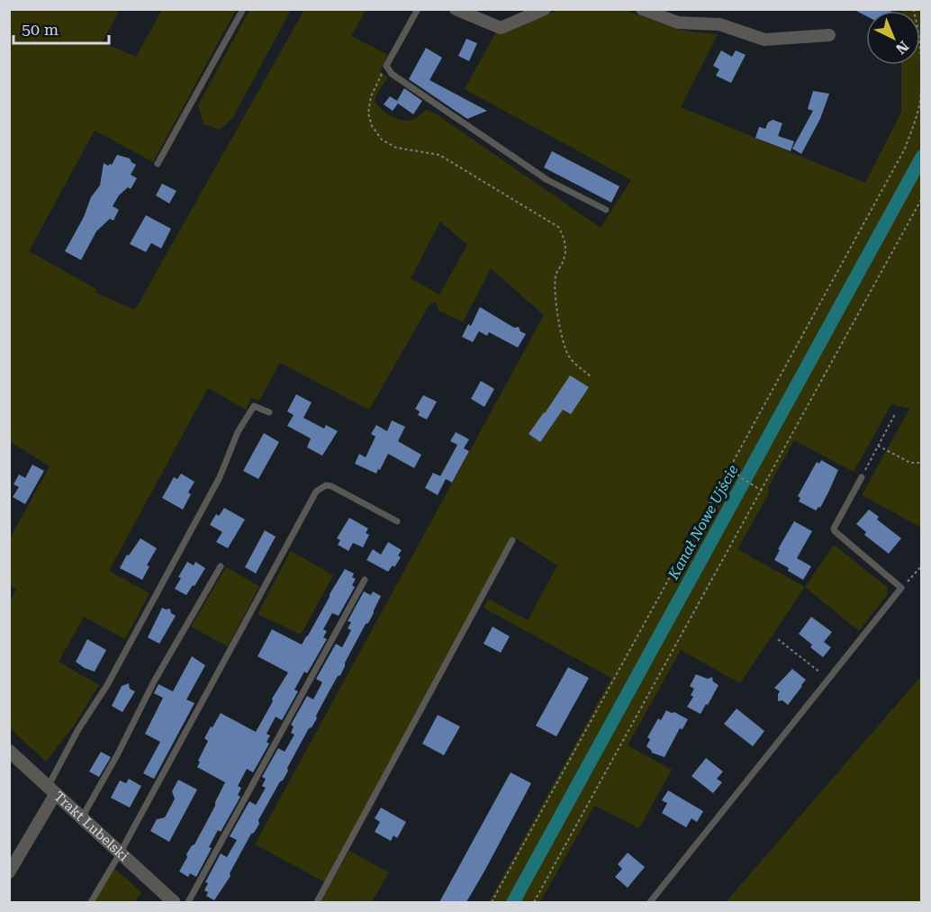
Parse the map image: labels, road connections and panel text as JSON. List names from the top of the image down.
{
  "streets": {
    "street": ["Trakt Lubelski"]
  },
  "water": ["Kanał Nowe Ujście"],
  "scale_bar": "50 m",
  "north": "bottom right"
}
